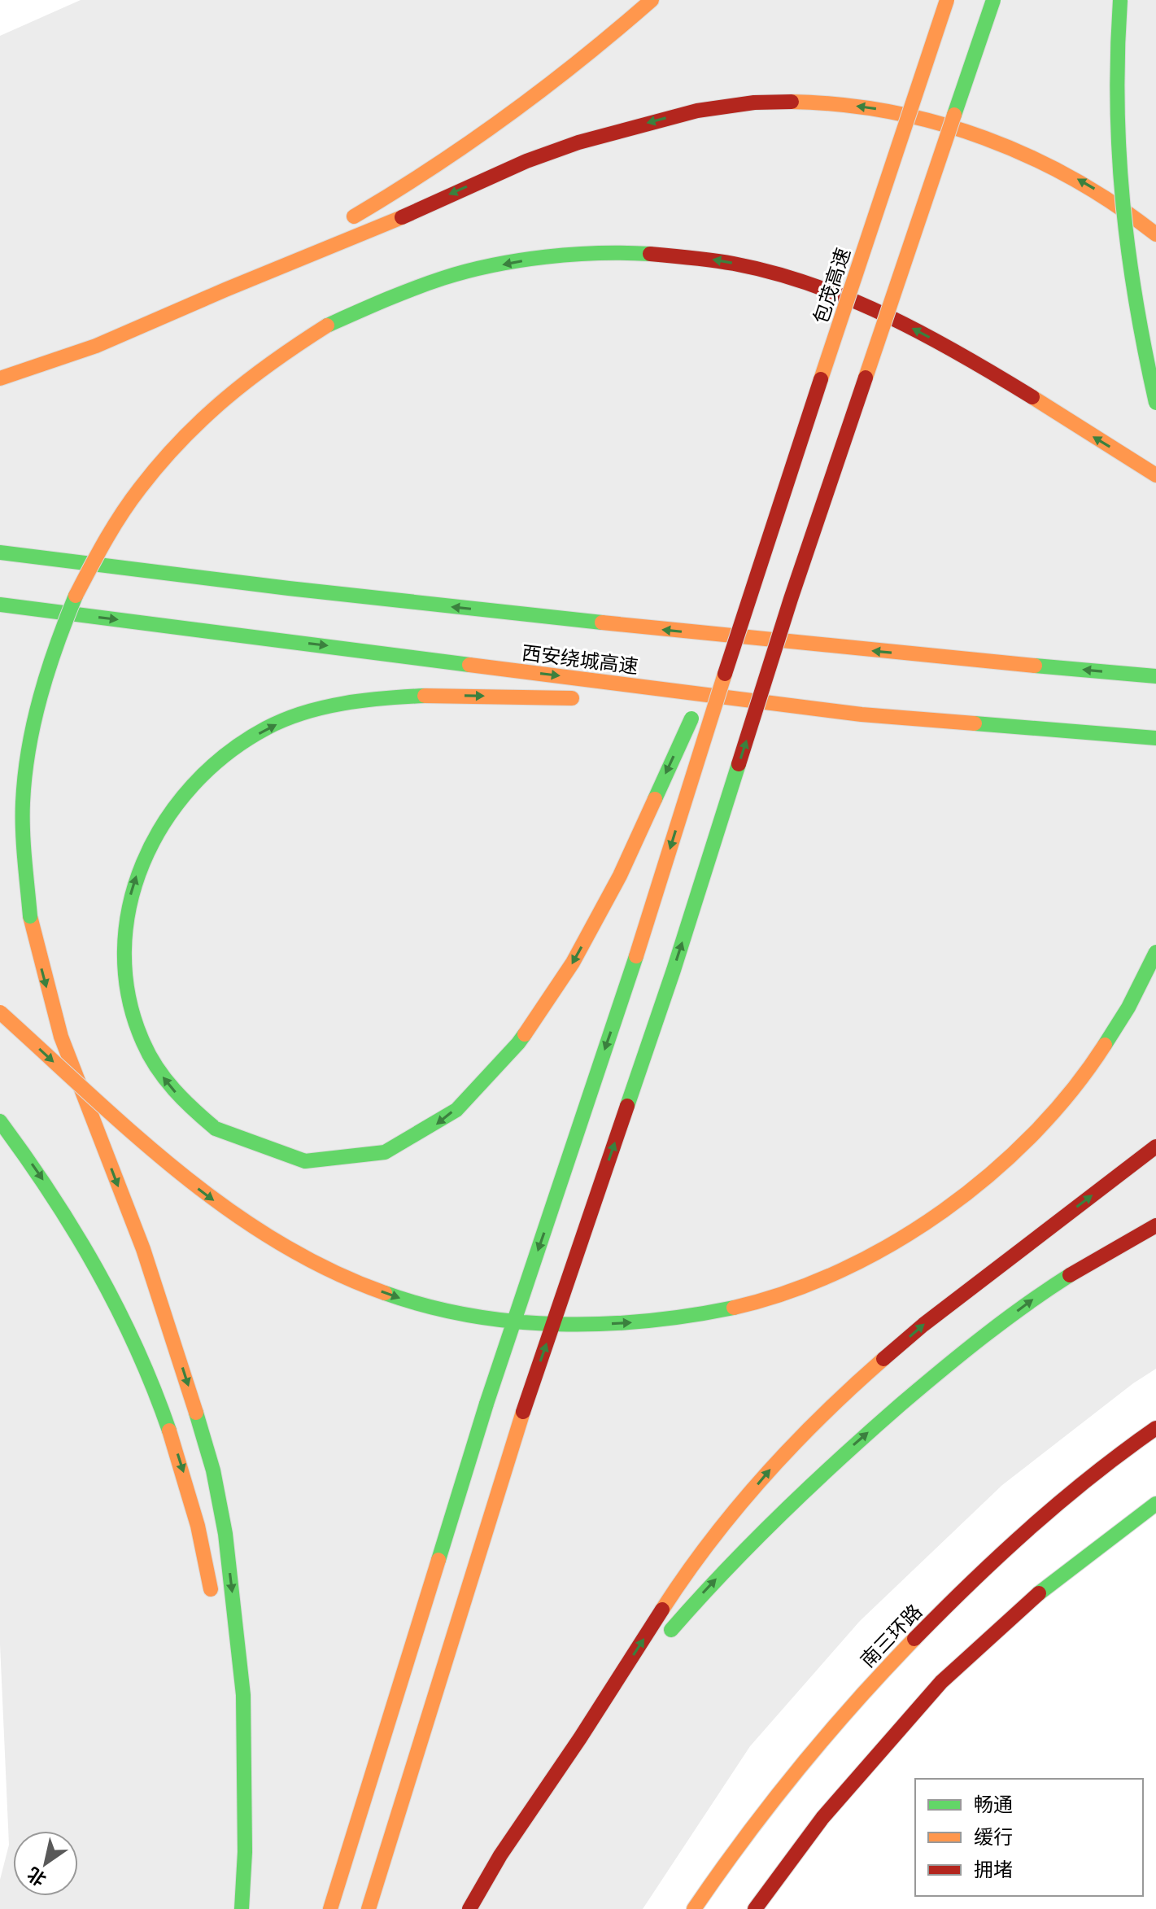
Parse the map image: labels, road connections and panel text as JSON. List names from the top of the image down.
{
  "streets": {
    "highway": ["包茂高速", "西安绕城高速", "南三环路"]
  },
  "legend": ["畅通", "缓行", "拥堵"],
  "north": "bottom left"
}
